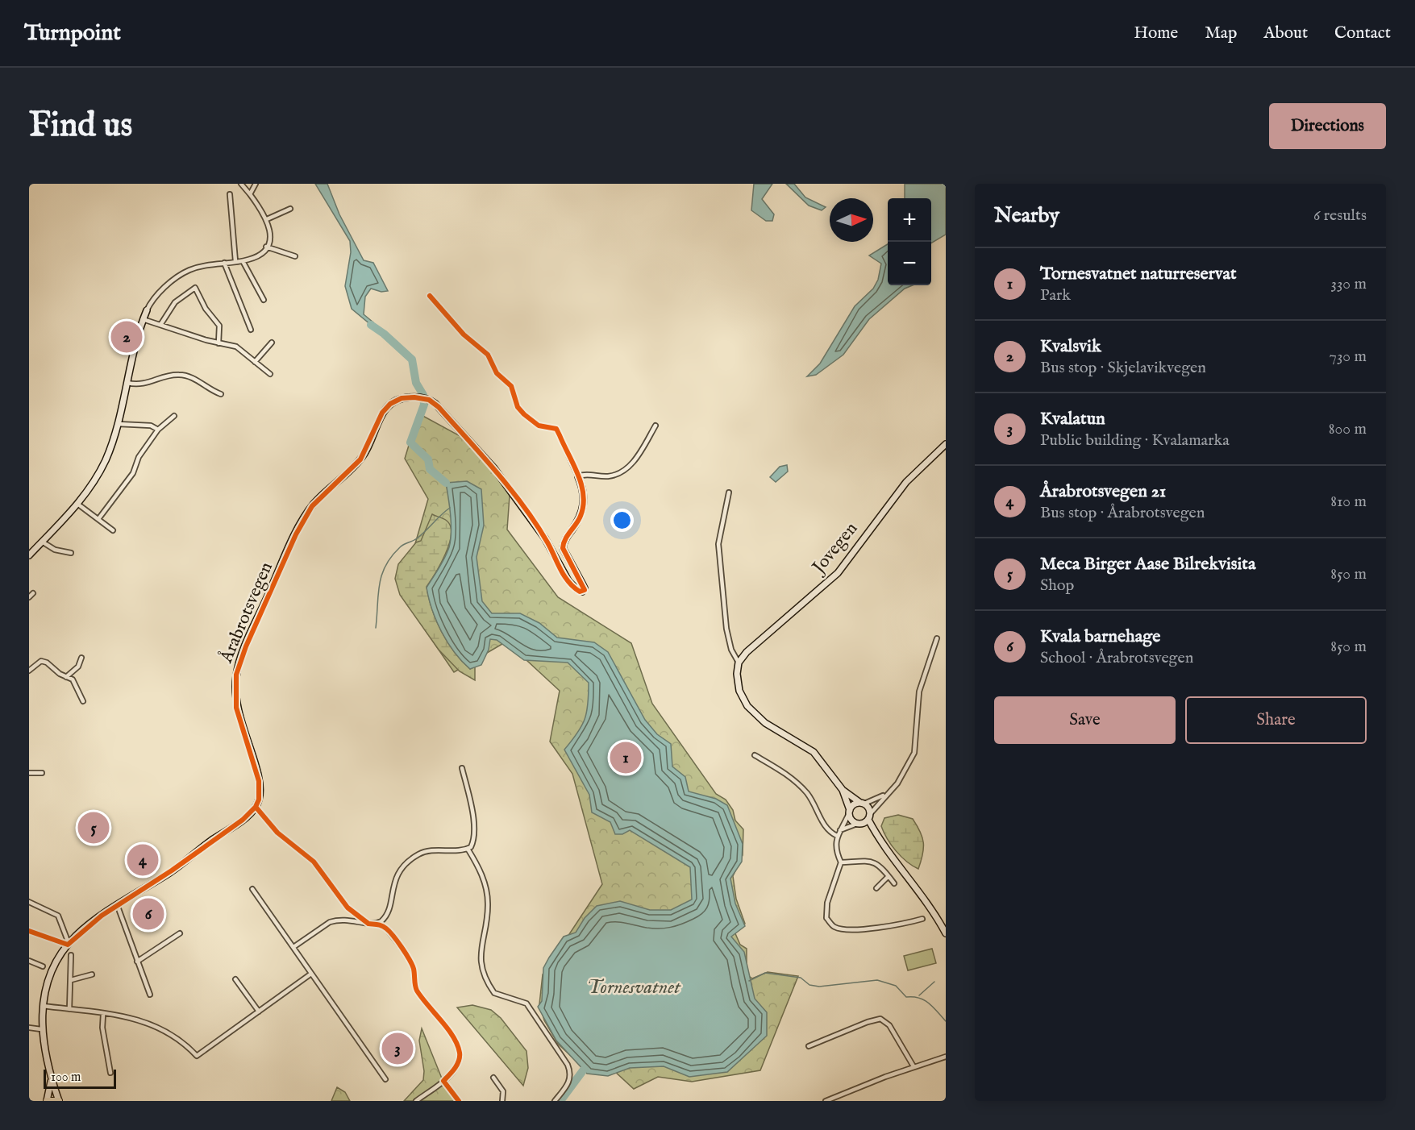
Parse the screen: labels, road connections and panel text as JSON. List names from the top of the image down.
{
  "streets": {
    "street": ["Jovegen", "Årabrotsvegen"]
  },
  "water": ["Tornesvatnet"],
  "scale_bar": "100 m",
  "north": "right",
  "page": {
    "header": "Turnpoint",
    "nav": [
      "Home",
      "Map",
      "About",
      "Contact"
    ],
    "buttons": [
      "Directions",
      ["Save", "Share"]
    ],
    "title": "Find us",
    "heading": ["Nearby", "6 results"],
    "map_buttons": ["+", "−"],
    "list": [
      {
        "mark": "1",
        "name": "Tornesvatnet naturreservat",
        "note": "Park",
        "value": "330 m"
      },
      {
        "mark": "2",
        "name": "Kvalsvik",
        "note": "Bus stop · Skjelavikvegen",
        "value": "730 m"
      },
      {
        "mark": "3",
        "name": "Kvalatun",
        "note": "Public building · Kvalamarka",
        "value": "800 m"
      },
      {
        "mark": "4",
        "name": "Årabrotsvegen 21",
        "note": "Bus stop · Årabrotsvegen",
        "value": "810 m"
      },
      {
        "mark": "5",
        "name": "Meca Birger Aase Bilrekvisita",
        "note": "Shop",
        "value": "850 m"
      },
      {
        "mark": "6",
        "name": "Kvala barnehage",
        "note": "School · Årabrotsvegen",
        "value": "850 m"
      }
    ],
    "pins": [
      "2",
      "1",
      "5",
      "4",
      "6",
      "3"
    ],
    "scale": "100 m"
  }
}
